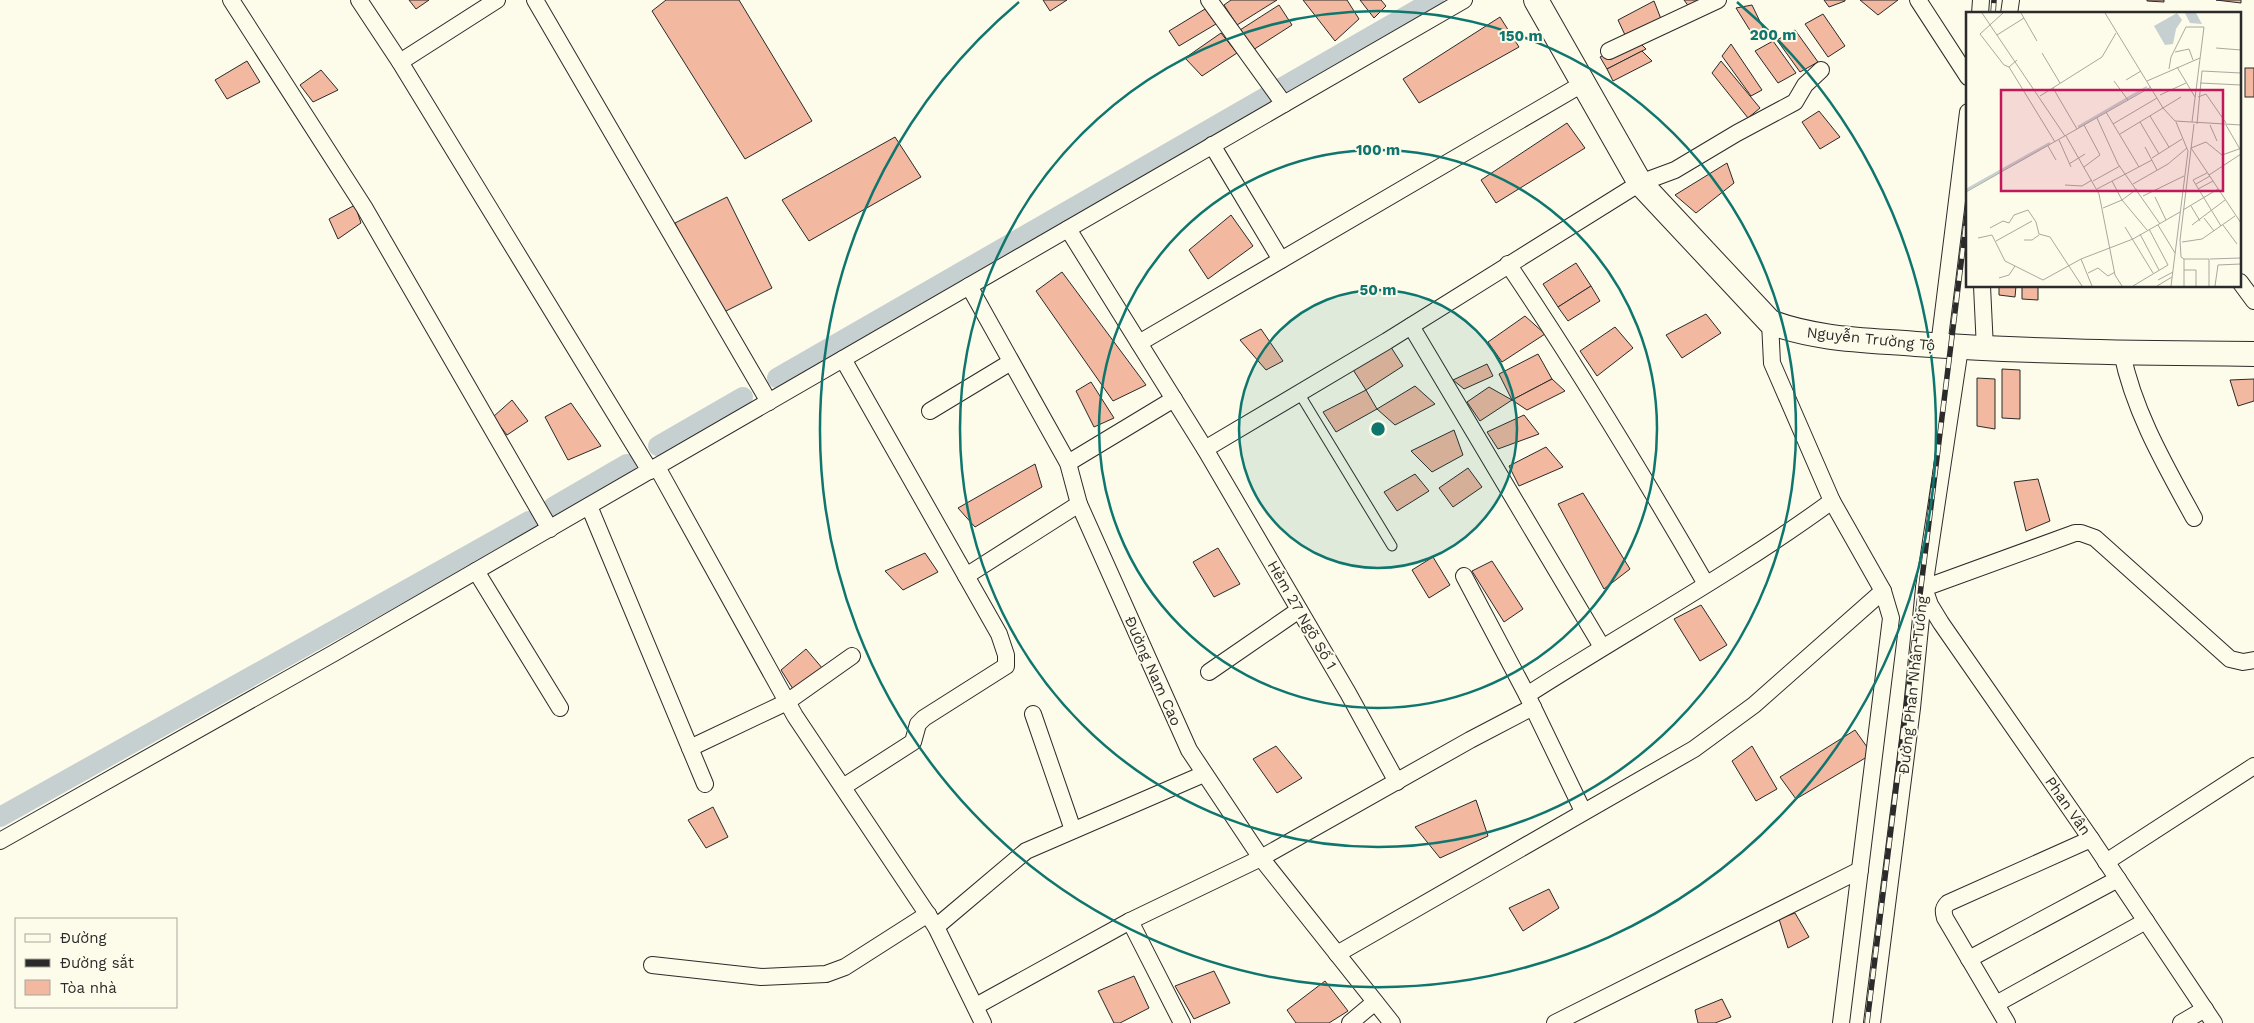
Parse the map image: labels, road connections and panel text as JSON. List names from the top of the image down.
{
  "streets": {
    "main road": ["Nguyễn Trường Tộ"],
    "street": [
      "Hẻm 27 Ngõ Số 1",
      "Đường Nam Cao",
      "Đường Phan Nhân Tường",
      "Phan Vân"
    ]
  },
  "crossings": [
    ["Nguyễn Trường Tộ", "Đường Phan Nhân Tường"],
    ["Đường Phan Nhân Tường", "Phan Vân"]
  ],
  "legend": ["Đường", "Đường sắt", "Tòa nhà"],
  "rings": [
    "200 m",
    "150 m",
    "100 m",
    "50 m"
  ]
}
